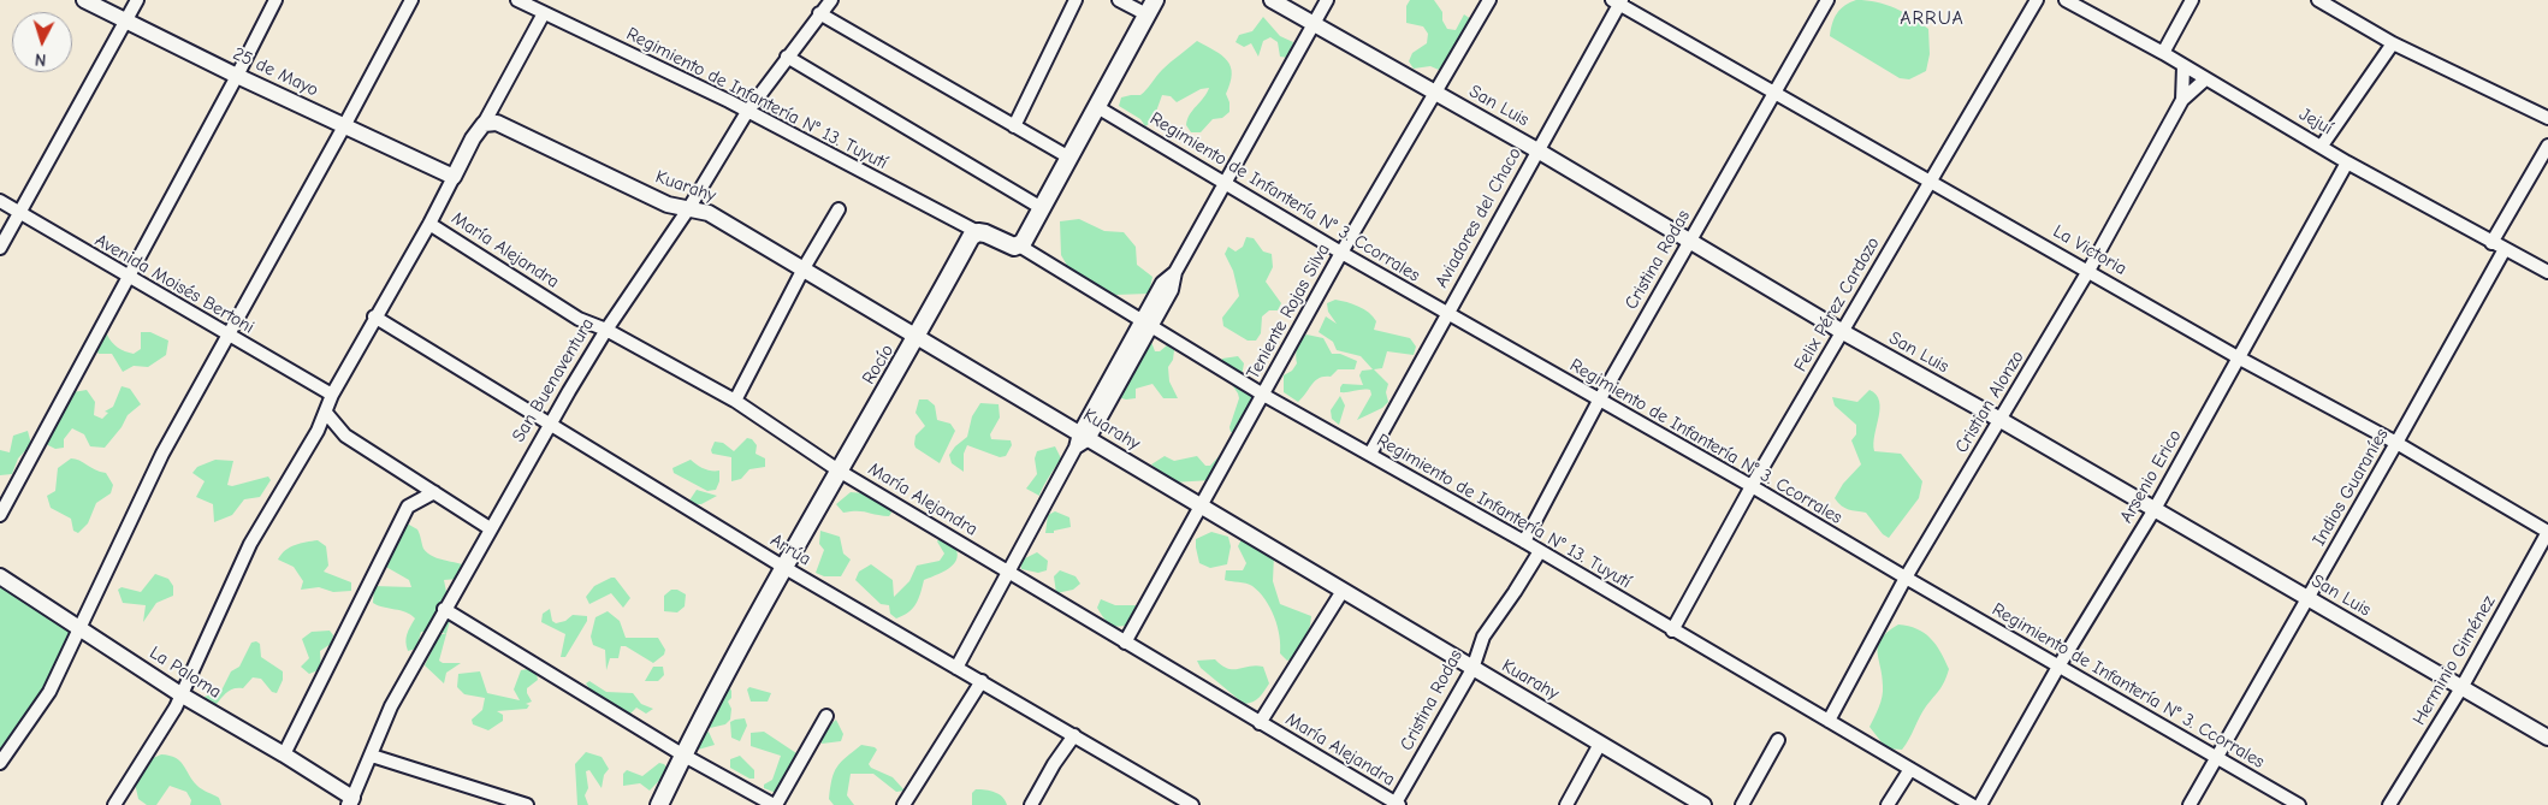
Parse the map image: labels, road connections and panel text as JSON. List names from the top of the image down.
{
  "streets": {
    "main road": ["Rocío"],
    "street": [
      "25 de Mayo",
      "Regimiento de Infantería N° 13. Tuyutí",
      "San Luis",
      "Jejuí",
      "Kuarahy",
      "Regimiento de Infantería N° 3. Ccorrales",
      "Aviadores del Chaco",
      "María Alejandra",
      "La Victoria",
      "Cristina Rodas",
      "Avenida Moisés Bertoni",
      "Felix Pérez Cardozo",
      "Teniente Rojas Silva",
      "San Buenaventura",
      "Cristian Alonzo",
      "Arsenio Erico",
      "Indios Guaraníes",
      "Arrúa",
      "Herminio Giménez",
      "La Paloma"
    ]
  },
  "crossings": [
    ["Regimiento de Infantería N° 13. Tuyutí", "Aviadores del Chaco"],
    ["Regimiento de Infantería N° 13. Tuyutí", "Cristina Rodas"],
    ["Regimiento de Infantería N° 13. Tuyutí", "Felix Pérez Cardozo"],
    ["Regimiento de Infantería N° 13. Tuyutí", "Teniente Rojas Silva"],
    ["Regimiento de Infantería N° 13. Tuyutí", "Rocío"],
    ["Regimiento de Infantería N° 13. Tuyutí", "San Buenaventura"],
    ["Regimiento de Infantería N° 13. Tuyutí", "Cristian Alonzo"],
    ["San Luis", "Aviadores del Chaco"],
    ["San Luis", "Cristina Rodas"],
    ["San Luis", "Felix Pérez Cardozo"],
    ["San Luis", "Teniente Rojas Silva"],
    ["San Luis", "Cristian Alonzo"],
    ["San Luis", "Arsenio Erico"],
    ["San Luis", "Indios Guaraníes"],
    ["San Luis", "Herminio Giménez"],
    ["Jejuí", "Cristian Alonzo"],
    ["Jejuí", "Arsenio Erico"],
    ["Jejuí", "Indios Guaraníes"],
    ["Kuarahy", "Cristina Rodas"],
    ["Kuarahy", "Teniente Rojas Silva"],
    ["Kuarahy", "Rocío"],
    ["Kuarahy", "San Buenaventura"],
    ["Regimiento de Infantería N° 3. Ccorrales", "Aviadores del Chaco"],
    ["Regimiento de Infantería N° 3. Ccorrales", "Cristina Rodas"],
    ["Regimiento de Infantería N° 3. Ccorrales", "Felix Pérez Cardozo"],
    ["Regimiento de Infantería N° 3. Ccorrales", "Teniente Rojas Silva"],
    ["Regimiento de Infantería N° 3. Ccorrales", "Cristian Alonzo"],
    ["Regimiento de Infantería N° 3. Ccorrales", "Arsenio Erico"],
    ["Regimiento de Infantería N° 3. Ccorrales", "Indios Guaraníes"],
    ["Aviadores del Chaco", "La Victoria"],
    ["María Alejandra", "Cristina Rodas"],
    ["María Alejandra", "Teniente Rojas Silva"],
    ["María Alejandra", "Rocío"],
    ["María Alejandra", "San Buenaventura"],
    ["La Victoria", "Cristina Rodas"],
    ["La Victoria", "Felix Pérez Cardozo"],
    ["La Victoria", "Cristian Alonzo"],
    ["La Victoria", "Arsenio Erico"],
    ["La Victoria", "Indios Guaraníes"],
    ["La Victoria", "Herminio Giménez"],
    ["Rocío", "Arrúa"],
    ["San Buenaventura", "Arrúa"],
    ["San Buenaventura", "La Paloma"]
  ],
  "districts": ["ARRUA"],
  "north": "bottom"
}
